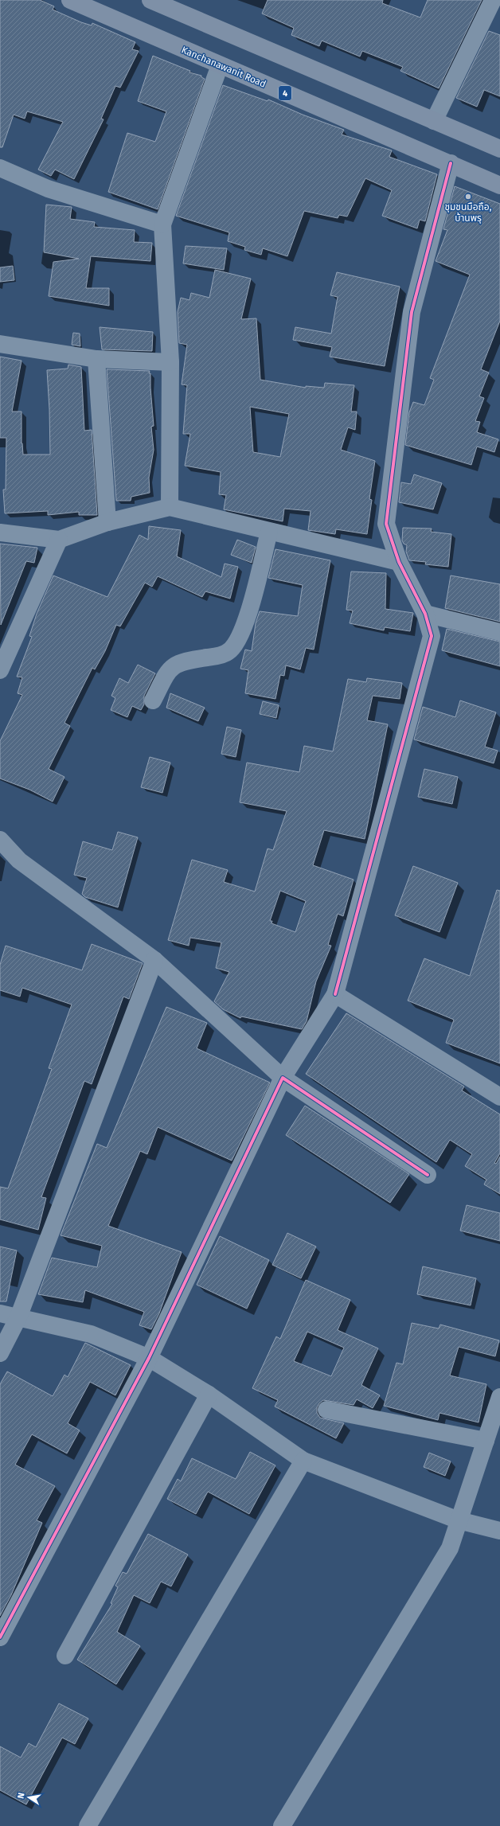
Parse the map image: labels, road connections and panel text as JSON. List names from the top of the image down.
{
  "streets": {
    "highway": ["Kanchanawanit Road", "4"]
  },
  "places": ["ชุมชนมือถือ, บ้านพรุ"],
  "north": "left"
}
